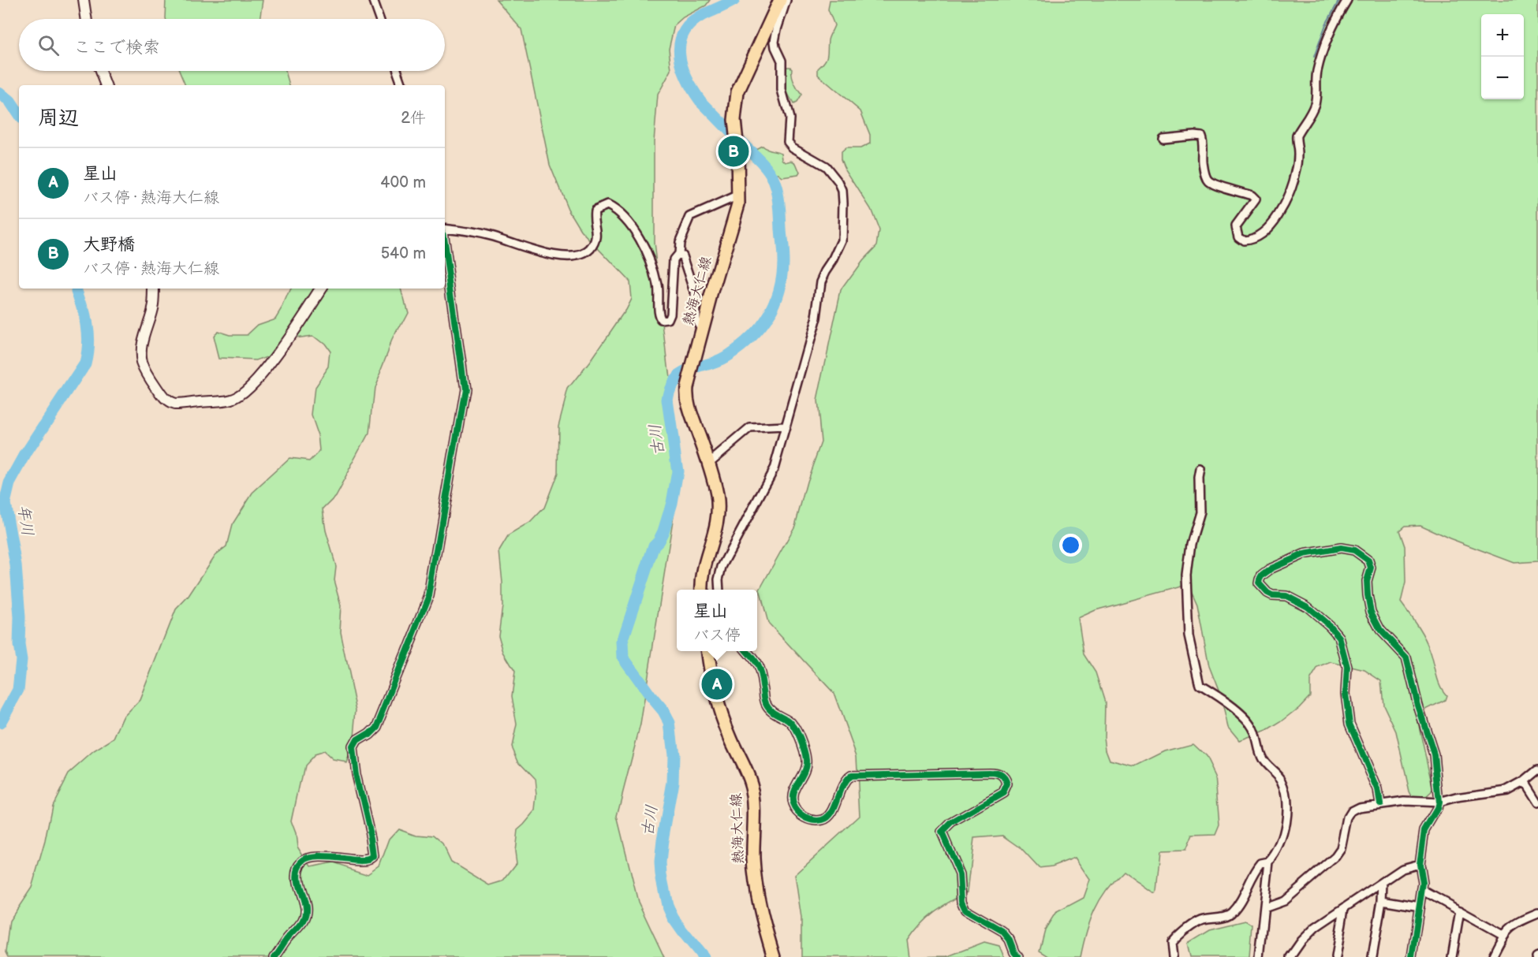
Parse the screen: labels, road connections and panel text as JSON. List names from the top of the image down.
{
  "streets": {
    "main road": ["熱海大仁線"]
  },
  "water": ["古川", "年川"],
  "page": {
    "map_buttons": ["+", "−"],
    "search": "ここで検索",
    "heading": ["周辺", "2件"],
    "pins": ["B", "A"],
    "list": [
      {
        "mark": "A",
        "name": "星山",
        "note": "バス停 · 熱海大仁線",
        "value": "400 m"
      },
      {
        "mark": "B",
        "name": "大野橋",
        "note": "バス停 · 熱海大仁線",
        "value": "540 m"
      }
    ],
    "popup": ["星山", "バス停"]
  }
}
